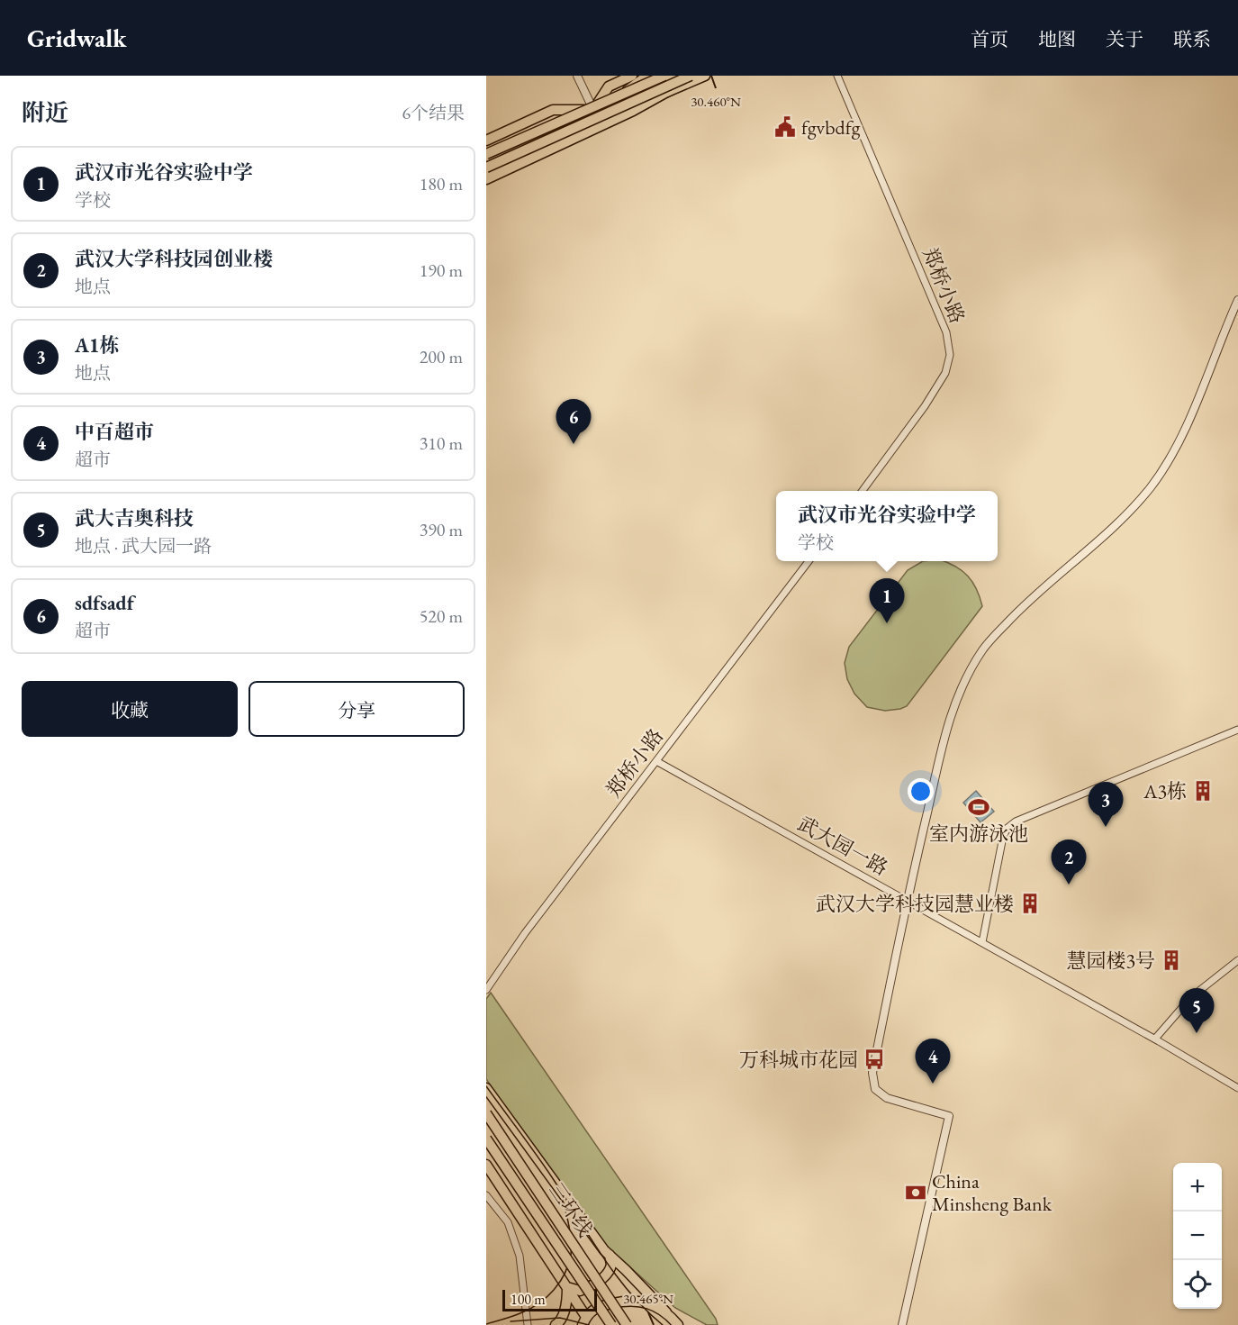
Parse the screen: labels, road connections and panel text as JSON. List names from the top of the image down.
{
  "streets": {
    "main road": ["三环线"],
    "street": ["郑桥小路", "武大园一路"]
  },
  "crossings": [
    ["郑桥小路", "武大园一路"]
  ],
  "places": {
    "public building": ["fgvbdfg"],
    "building": ["A3栋", "武汉大学科技园慧业楼", "慧园楼3号"],
    "sports": ["室内游泳池"],
    "bus stop": ["万科城市花园"],
    "bank": ["China Minsheng Bank"]
  },
  "scale_bar": "100 m",
  "page": {
    "header": "Gridwalk",
    "nav": [
      "首页",
      "地图",
      "关于",
      "联系"
    ],
    "heading": ["附近", "6个结果"],
    "list": [
      {
        "mark": "1",
        "name": "武汉市光谷实验中学",
        "note": "学校",
        "value": "180 m"
      },
      {
        "mark": "2",
        "name": "武汉大学科技园创业楼",
        "note": "地点",
        "value": "190 m"
      },
      {
        "mark": "3",
        "name": "A1栋",
        "note": "地点",
        "value": "200 m"
      },
      {
        "mark": "4",
        "name": "中百超市",
        "note": "超市",
        "value": "310 m"
      },
      {
        "mark": "5",
        "name": "武大吉奥科技",
        "note": "地点 · 武大园一路",
        "value": "390 m"
      },
      {
        "mark": "6",
        "name": "sdfsadf",
        "note": "超市",
        "value": "520 m"
      }
    ],
    "pins": [
      "6",
      "1",
      "3",
      "2",
      "5",
      "4"
    ],
    "popup": ["武汉市光谷实验中学", "学校"],
    "buttons": ["收藏", "分享"],
    "map_buttons": ["+", "−"],
    "scale": "100 m"
  },
  "coordinates": ["30.460°N", "30.465°N"]
}
